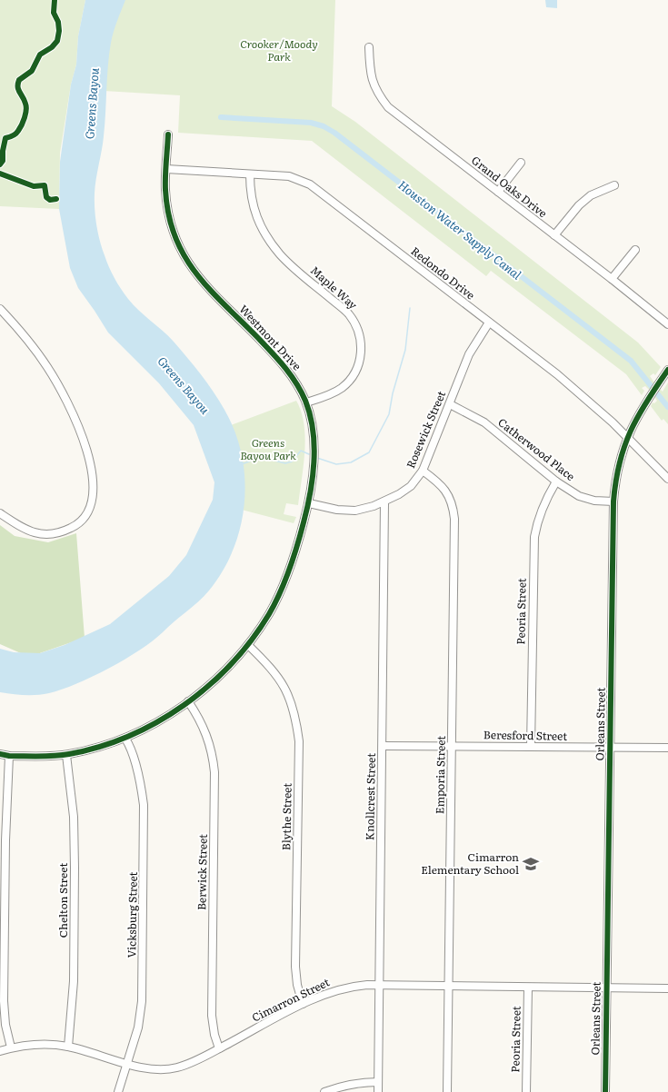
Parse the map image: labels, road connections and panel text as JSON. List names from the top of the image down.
{
  "streets": {
    "street": [
      "Grand Oaks Drive",
      "Redondo Drive",
      "Maple Way",
      "Westmont Drive",
      "Rosewick Street",
      "Catherwood Place",
      "Peoria Street",
      "Orleans Street",
      "Beresford Street",
      "Emporia Street",
      "Knollcrest Street",
      "Blythe Street",
      "Berwick Street",
      "Chelton Street",
      "Vicksburg Street",
      "Cimarron Street"
    ]
  },
  "crossings": [
    ["Redondo Drive", "Maple Way"],
    ["Redondo Drive", "Westmont Drive"],
    ["Redondo Drive", "Rosewick Street"],
    ["Redondo Drive", "Orleans Street"],
    ["Maple Way", "Westmont Drive"],
    ["Westmont Drive", "Rosewick Street"],
    ["Westmont Drive", "Blythe Street"],
    ["Westmont Drive", "Berwick Street"],
    ["Westmont Drive", "Chelton Street"],
    ["Westmont Drive", "Vicksburg Street"],
    ["Rosewick Street", "Catherwood Place"],
    ["Rosewick Street", "Emporia Street"],
    ["Rosewick Street", "Knollcrest Street"],
    ["Catherwood Place", "Peoria Street"],
    ["Catherwood Place", "Orleans Street"],
    ["Peoria Street", "Beresford Street"],
    ["Peoria Street", "Cimarron Street"],
    ["Orleans Street", "Beresford Street"],
    ["Orleans Street", "Cimarron Street"],
    ["Beresford Street", "Emporia Street"],
    ["Beresford Street", "Knollcrest Street"],
    ["Emporia Street", "Cimarron Street"],
    ["Knollcrest Street", "Cimarron Street"],
    ["Blythe Street", "Cimarron Street"],
    ["Berwick Street", "Cimarron Street"],
    ["Chelton Street", "Cimarron Street"],
    ["Vicksburg Street", "Cimarron Street"]
  ],
  "water": ["Greens Bayou", "Houston Water Supply Canal"],
  "parks": ["Crooker/Moody Park", "Greens Bayou Park"],
  "places": {
    "school or university": ["Cimarron Elementary School"]
  }
}
